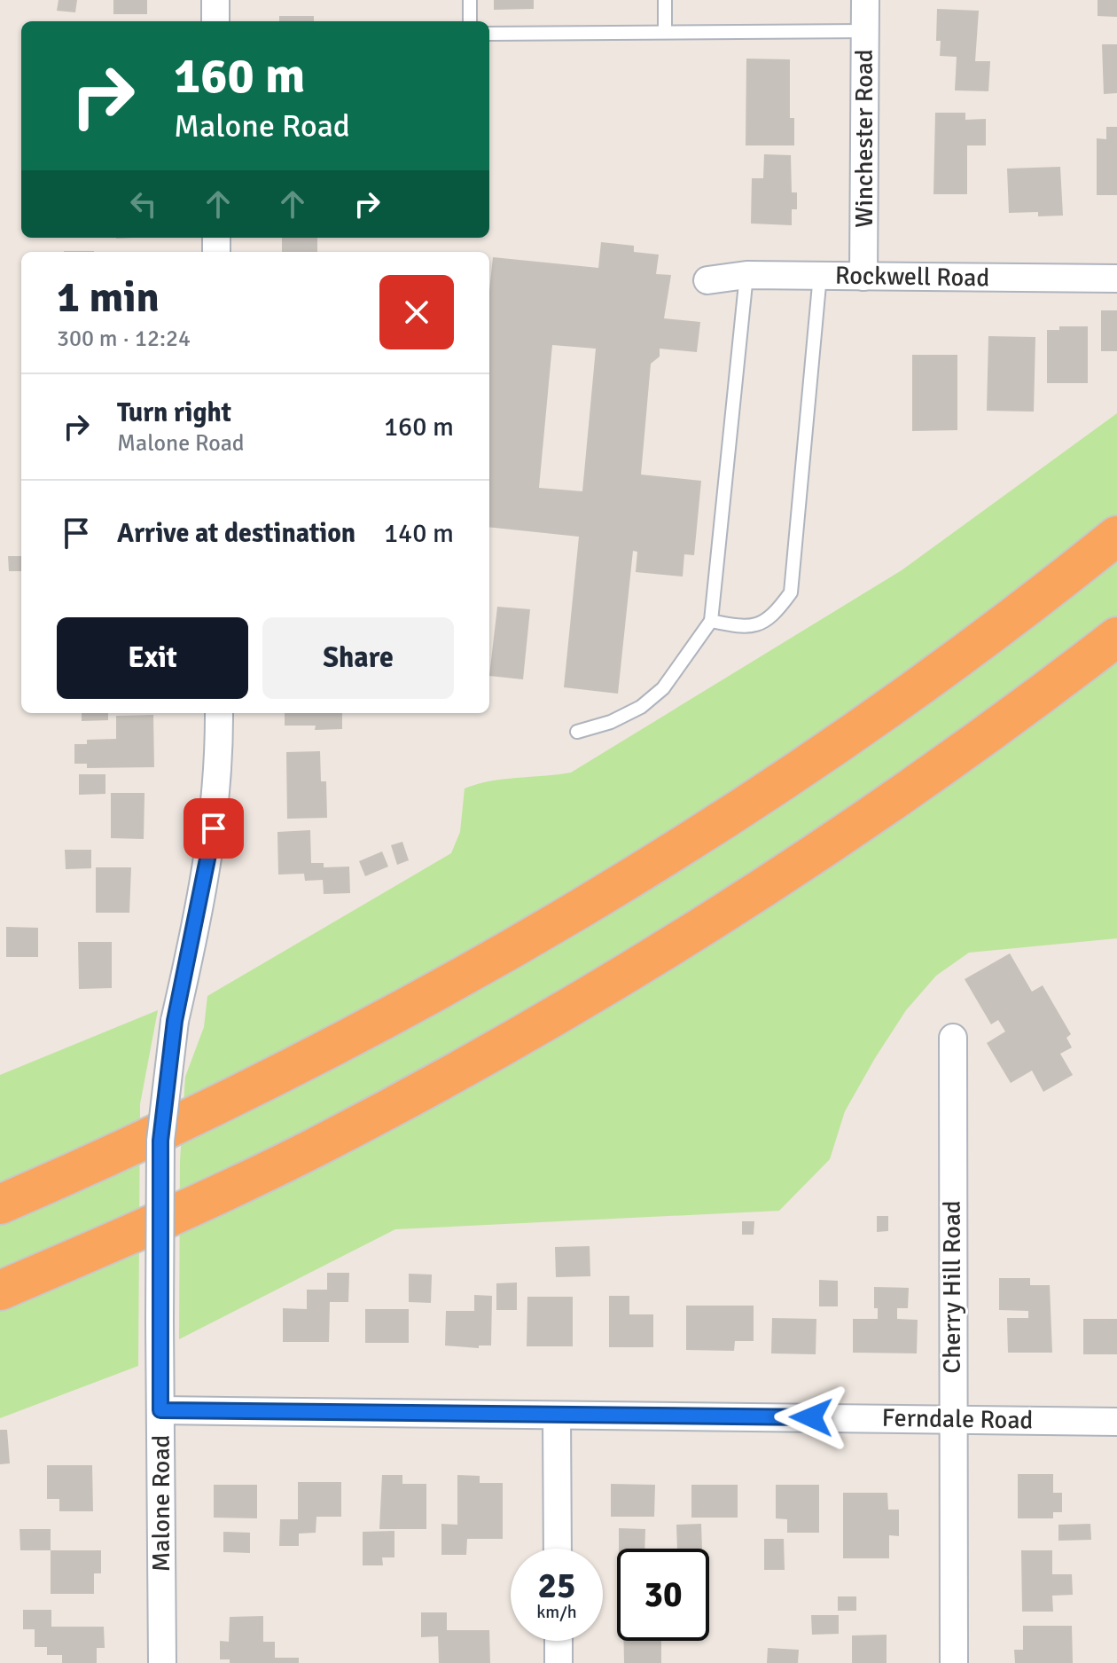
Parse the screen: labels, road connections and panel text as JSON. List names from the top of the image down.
{
  "streets": {
    "street": [
      "Winchester Road",
      "Rockwell Road",
      "Cherry Hill Road",
      "Ferndale Road",
      "Malone Road"
    ]
  },
  "crossings": [
    ["Winchester Road", "Rockwell Road"],
    ["Cherry Hill Road", "Ferndale Road"],
    ["Ferndale Road", "Malone Road"]
  ],
  "page": {
    "turn": ["160 m", "Malone Road"],
    "heading": ["1 min", "300 m · 12:24"],
    "list": [
      {
        "name": "Turn right",
        "note": "Malone Road",
        "value": "160 m"
      },
      {
        "name": "Arrive at destination",
        "value": "140 m"
      }
    ],
    "buttons": ["Exit", "Share"],
    "speed": "25 km/h",
    "limit": "30"
  }
}
